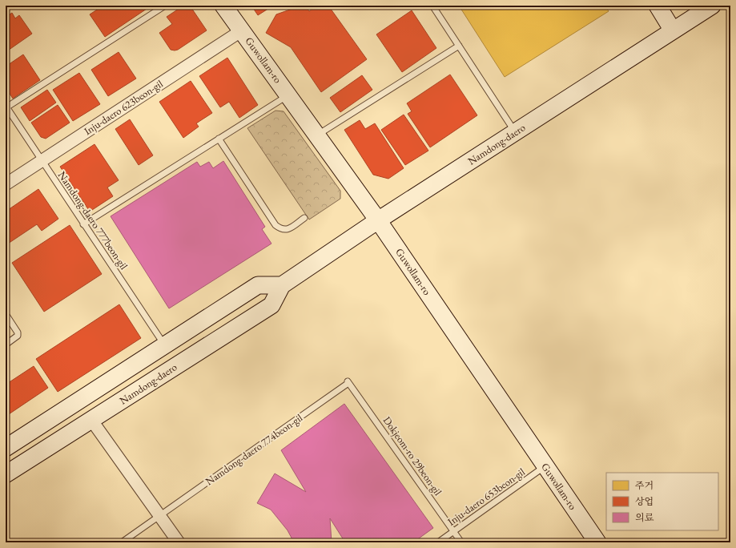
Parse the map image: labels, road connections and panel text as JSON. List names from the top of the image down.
{
  "streets": {
    "main road": ["Guwollam-ro", "Namdong-daero"],
    "street": ["Inju-daero 623beon-gil"],
    "lane": [
      "Namdong-daero 777beon-gil",
      "Namdong-daero 774beon-gil",
      "Dokjeom-ro 29beon-gil",
      "Inju-daero 653beon-gil"
    ]
  },
  "crossings": [
    ["Guwollam-ro", "Inju-daero 623beon-gil"],
    ["Guwollam-ro", "Namdong-daero"],
    ["Guwollam-ro", "Inju-daero 653beon-gil"],
    ["Inju-daero 623beon-gil", "Namdong-daero 777beon-gil"],
    ["Namdong-daero 774beon-gil", "Dokjeom-ro 29beon-gil"],
    ["Dokjeom-ro 29beon-gil", "Inju-daero 653beon-gil"]
  ],
  "legend": ["주거", "상업", "의료"]
}
